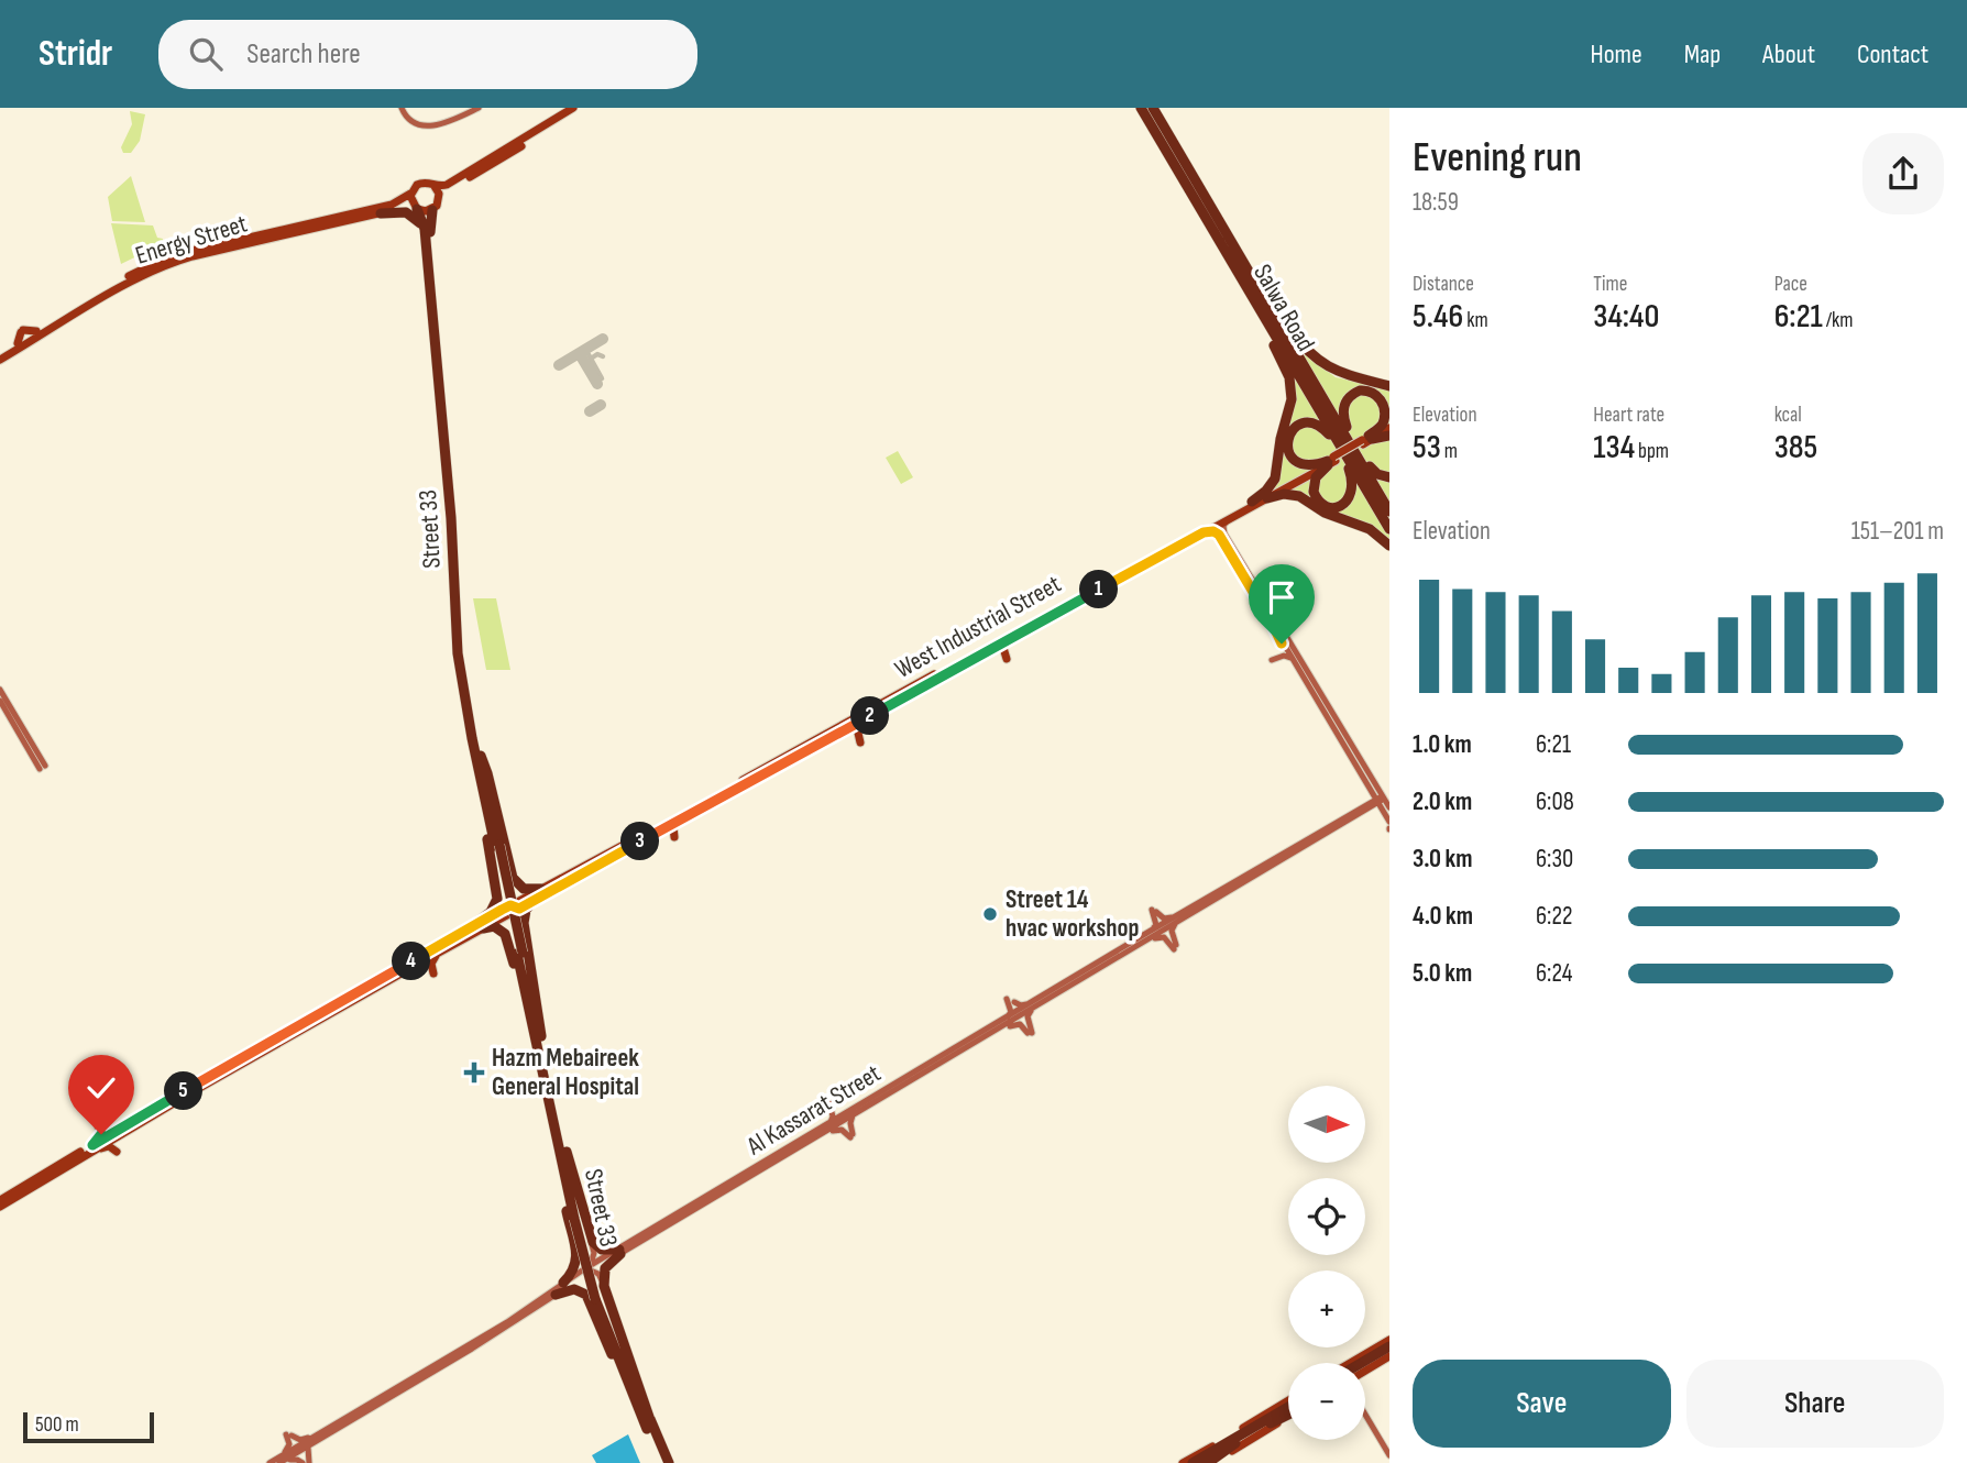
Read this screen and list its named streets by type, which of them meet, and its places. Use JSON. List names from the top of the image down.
{
  "streets": {
    "highway": ["Salwa Road", "Street 33"],
    "main road": ["Energy Street", "West Industrial Street"],
    "street": ["Al Kassarat Street"]
  },
  "crossings": [
    ["Energy Street", "Street 33"]
  ],
  "places": {
    "other": ["Street 14 hvac workshop"],
    "health": ["Hazm Mebaireek General Hospital"]
  },
  "scale_bar": "500 m",
  "north": "right",
  "page": {
    "header": "Stridr",
    "search": "Search here",
    "nav": [
      "Home",
      "Map",
      "About",
      "Contact"
    ],
    "heading": ["Evening run", "18:59"],
    "stats": [
      ["Distance", "5.46 km"],
      ["Time", "34:40"],
      ["Pace", "6:21 /km"],
      ["Elevation", "53 m"],
      ["Heart rate", "134 bpm"],
      ["kcal", "385"]
    ],
    "chart": ["Elevation", "151–201 m"],
    "pins": [
      "1",
      "2",
      "3",
      "4",
      "5"
    ],
    "list": [
      {
        "name": "1.0 km",
        "note": "6:21"
      },
      {
        "name": "2.0 km",
        "note": "6:08"
      },
      {
        "name": "3.0 km",
        "note": "6:30"
      },
      {
        "name": "4.0 km",
        "note": "6:22"
      },
      {
        "name": "5.0 km",
        "note": "6:24"
      }
    ],
    "map_buttons": ["+", "−"],
    "buttons": ["Save", "Share"],
    "scale": "500 m"
  }
}
